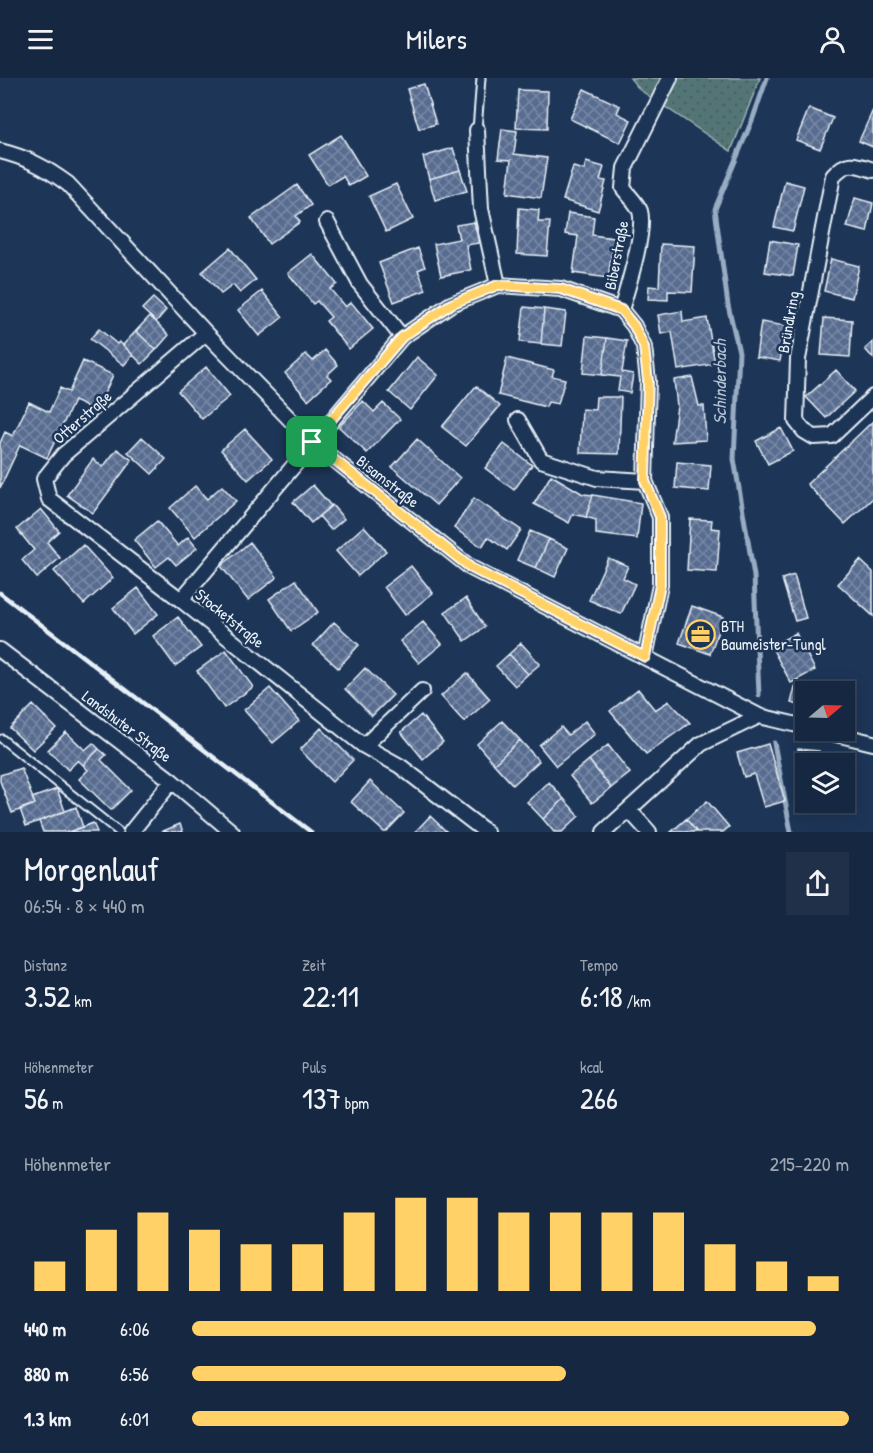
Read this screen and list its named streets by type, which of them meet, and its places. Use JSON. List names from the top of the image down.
{
  "streets": {
    "street": [
      "Biberstraße",
      "Bründlring",
      "Otterstraße",
      "Bisamstraße",
      "Stocketstraße",
      "Landshuter Straße"
    ]
  },
  "crossings": [
    ["Biberstraße", "Bisamstraße"],
    ["Biberstraße", "Stocketstraße"],
    ["Otterstraße", "Bisamstraße"],
    ["Otterstraße", "Stocketstraße"],
    ["Bisamstraße", "Stocketstraße"]
  ],
  "water": ["Schinderbach"],
  "places": {
    "office": ["BTH Baumeister-Tungl"]
  },
  "north": "right",
  "page": {
    "header": "Milers",
    "heading": ["Morgenlauf", "06:54 · 8 × 440 m"],
    "stats": [
      ["Distanz", "3.52 km"],
      ["Zeit", "22:11"],
      ["Tempo", "6:18 /km"],
      ["Höhenmeter", "56 m"],
      ["Puls", "137 bpm"],
      ["kcal", "266"]
    ],
    "chart": ["Höhenmeter", "215–220 m"],
    "list": [
      {
        "name": "440 m",
        "note": "6:06"
      },
      {
        "name": "880 m",
        "note": "6:56"
      },
      {
        "name": "1.3 km",
        "note": "6:01"
      }
    ]
  }
}
